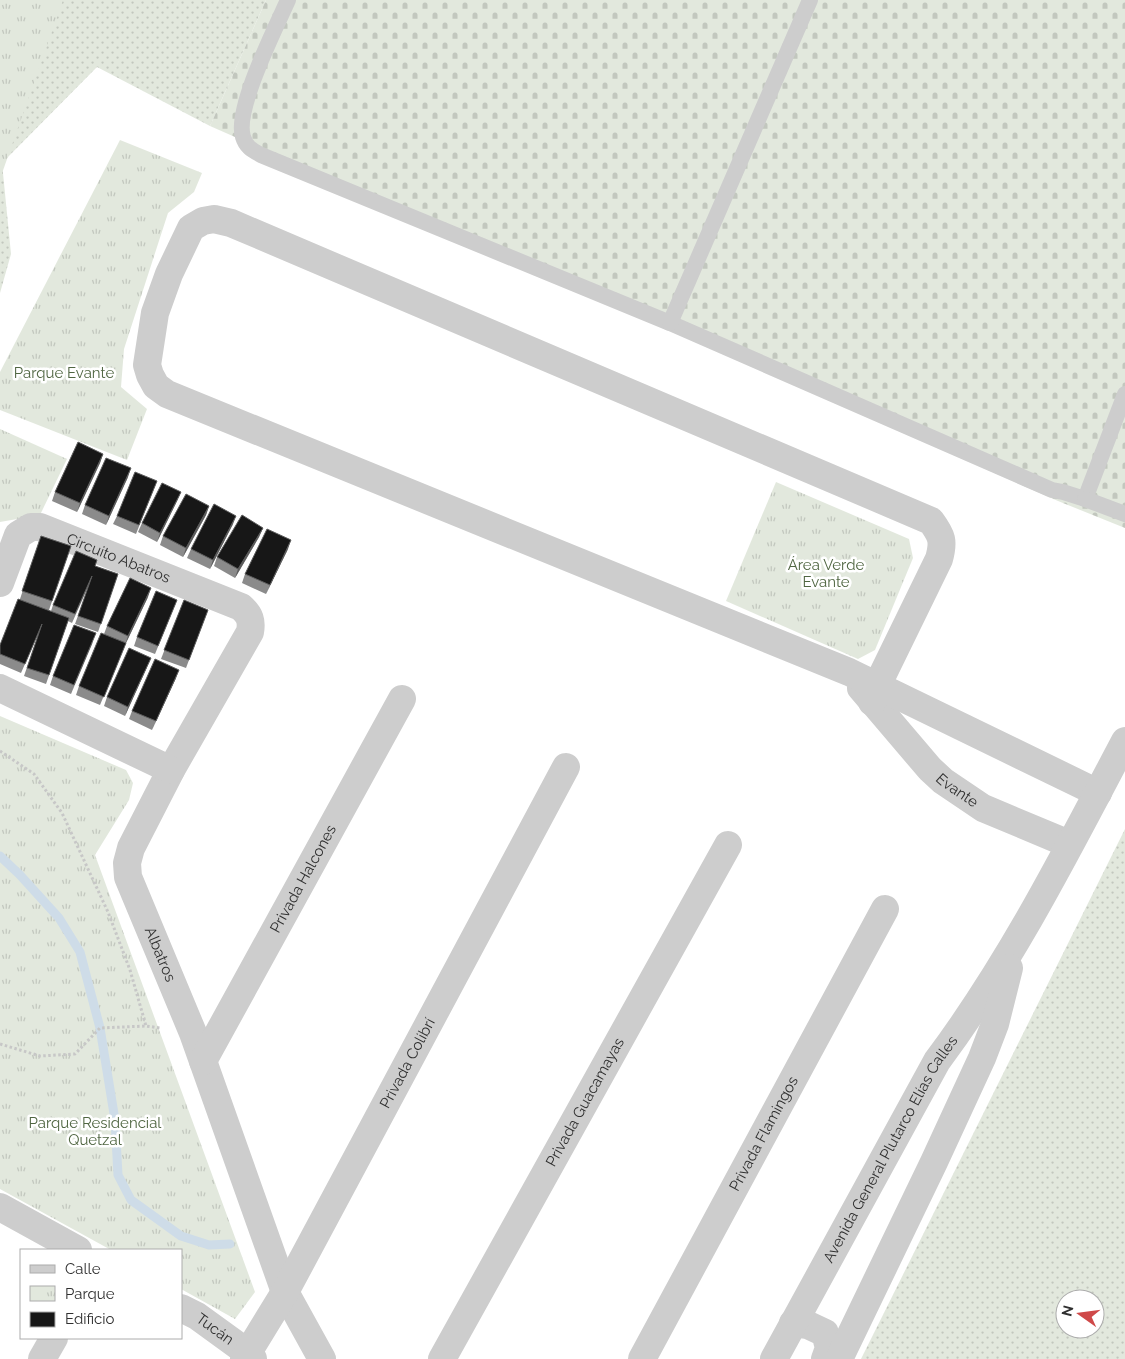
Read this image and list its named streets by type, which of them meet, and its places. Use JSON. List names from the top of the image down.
{
  "streets": {
    "street": [
      "Circuito Abatros",
      "Evante",
      "Privada Halcones",
      "Albatros",
      "Privada Colibrí",
      "Privada Guacamayas",
      "Privada Flamingos",
      "Avenida General Plutarco Elías Calles",
      "Tucán"
    ]
  },
  "crossings": [
    ["Circuito Abatros", "Albatros"],
    ["Evante", "Avenida General Plutarco Elías Calles"],
    ["Privada Halcones", "Albatros"],
    ["Albatros", "Privada Colibrí"],
    ["Privada Colibrí", "Tucán"]
  ],
  "parks": ["Parque Evante", "Área Verde Evante", "Parque Residencial Quetzal"],
  "legend": ["Calle", "Parque", "Edificio"],
  "north": "left"
}
